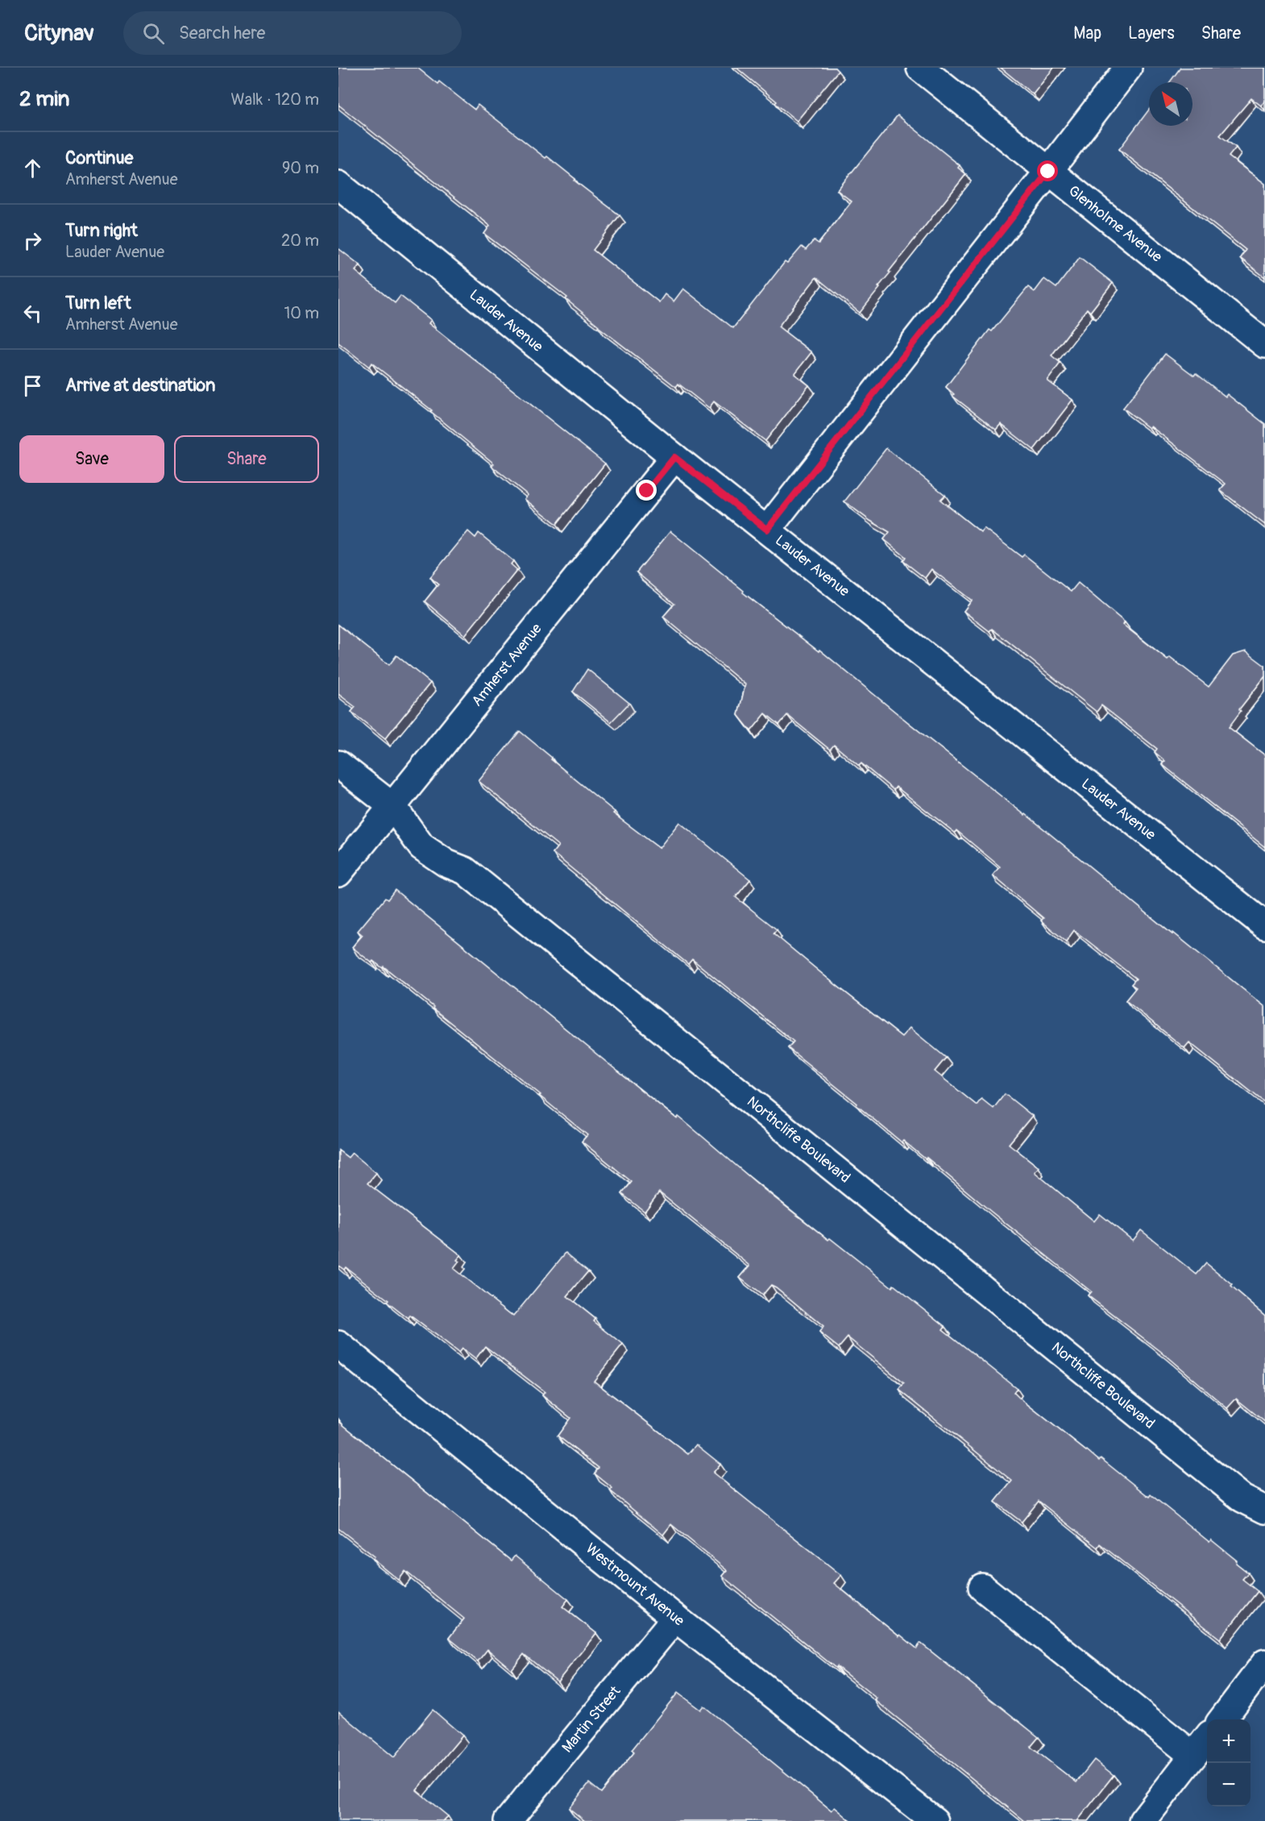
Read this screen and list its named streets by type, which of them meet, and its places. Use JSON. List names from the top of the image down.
{
  "streets": {
    "street": [
      "Glenholme Avenue",
      "Lauder Avenue",
      "Amherst Avenue",
      "Northcliffe Boulevard",
      "Westmount Avenue",
      "Martin Street"
    ]
  },
  "crossings": [
    ["Lauder Avenue", "Amherst Avenue"],
    ["Amherst Avenue", "Northcliffe Boulevard"],
    ["Westmount Avenue", "Martin Street"]
  ],
  "north": "top left",
  "page": {
    "header": "Citynav",
    "search": "Search here",
    "nav": ["Map", "Layers", "Share"],
    "heading": ["2 min", "Walk · 120 m"],
    "list": [
      ["Continue", "Amherst Avenue", "90 m"],
      ["Turn right", "Lauder Avenue", "20 m"],
      ["Turn left", "Amherst Avenue", "10 m"],
      "Arrive at destination"
    ],
    "buttons": ["Save", "Share"],
    "map_buttons": ["+", "−"]
  }
}
